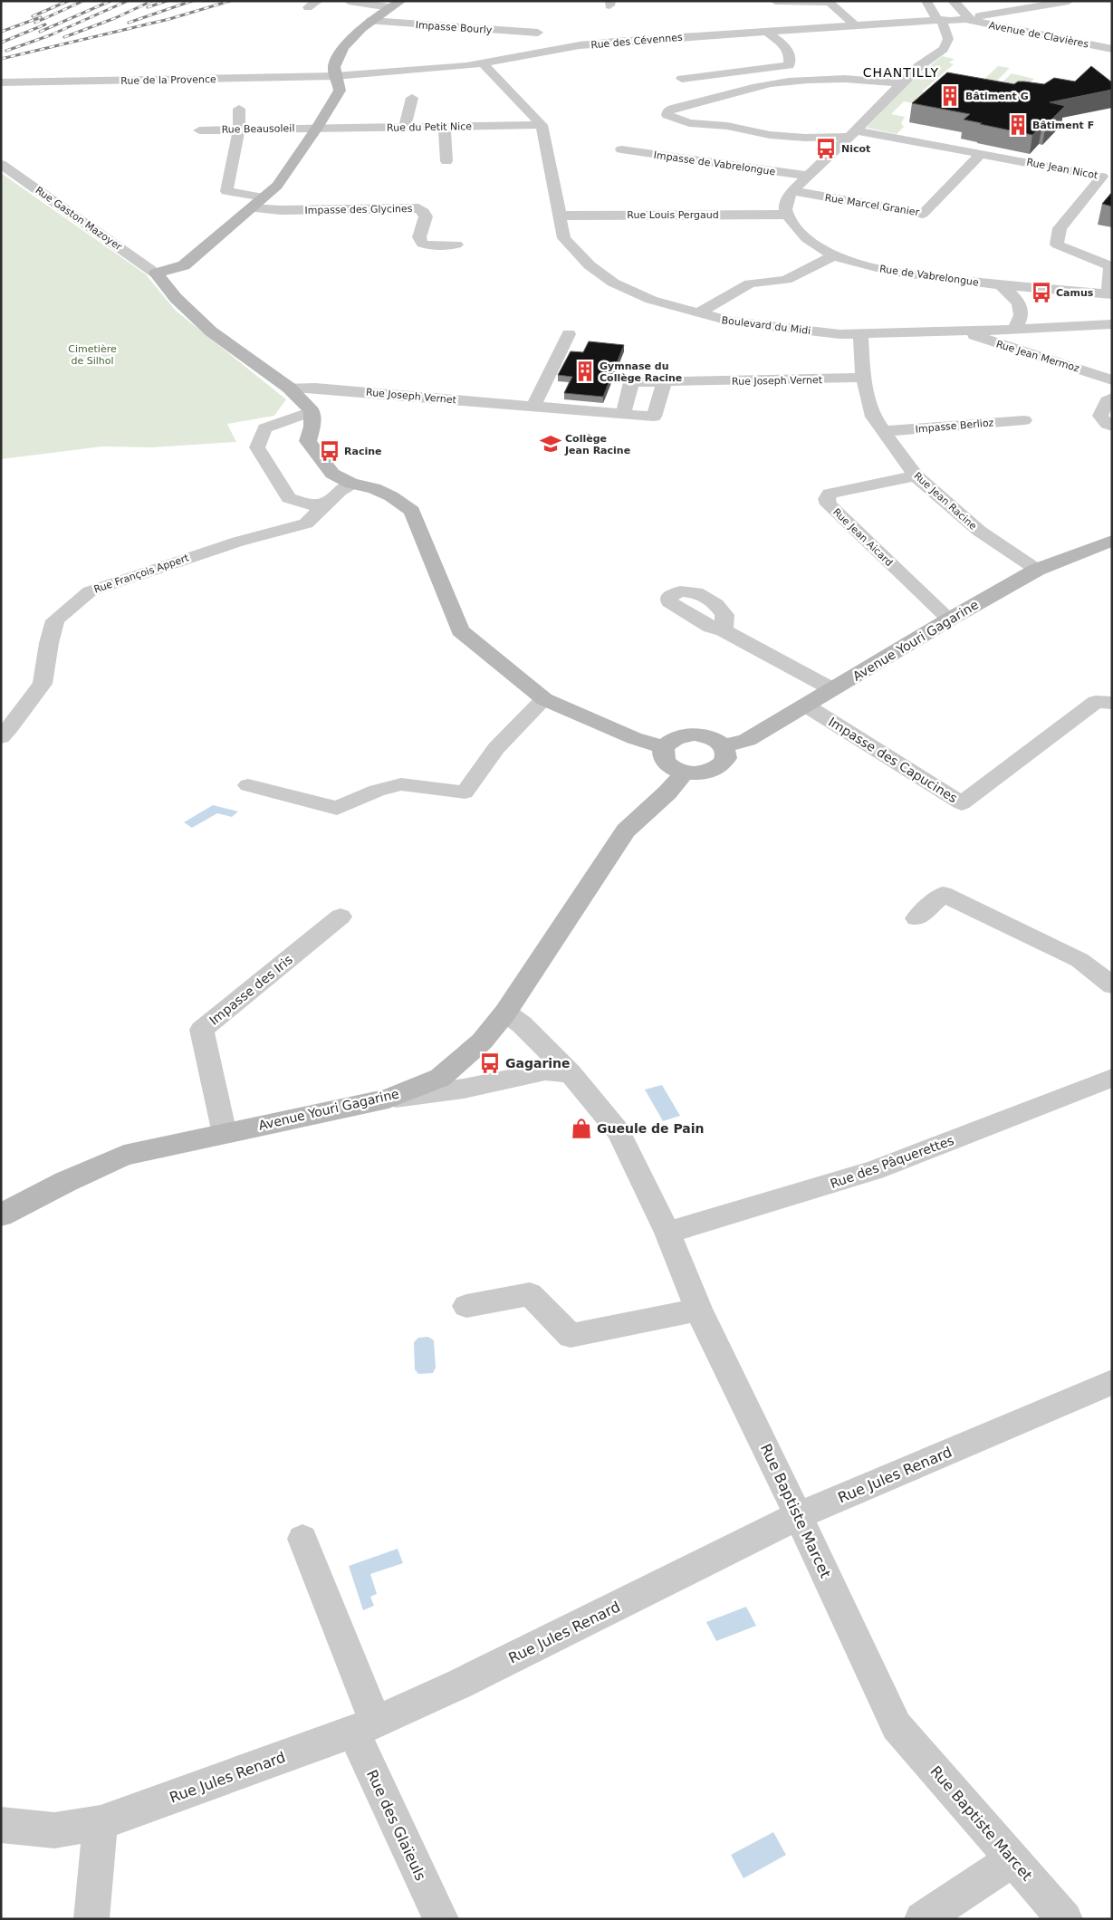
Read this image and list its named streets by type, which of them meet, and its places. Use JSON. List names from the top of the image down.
{
  "streets": {
    "street": [
      "Impasse Bourly",
      "Avenue de Clavières",
      "Rue des Cévennes",
      "Rue de la Provence",
      "Rue du Petit Nice",
      "Rue Beausoleil",
      "Impasse de Vabrelongue",
      "Rue Jean Nicot",
      "Rue Marcel Granier",
      "Impasse des Glycines",
      "Rue Louis Pergaud",
      "Rue Gaston Mazoyer",
      "Rue de Vabrelongue",
      "Boulevard du Midi",
      "Rue Jean Mermoz",
      "Rue Joseph Vernet",
      "Impasse Berlioz",
      "Rue Jean Racine",
      "Rue Jean Aicard",
      "Rue François Appert",
      "Avenue Youri Gagarine",
      "Impasse des Capucines",
      "Impasse des Iris",
      "Rue des Pâquerettes",
      "Rue Jules Renard",
      "Rue Baptiste Marcet",
      "Rue des Glaïeuls"
    ]
  },
  "crossings": [
    ["Avenue de Clavières", "Rue des Cévennes"],
    ["Rue des Cévennes", "Rue de la Provence"],
    ["Rue du Petit Nice", "Rue Beausoleil"],
    ["Rue du Petit Nice", "Boulevard du Midi"],
    ["Rue Jean Nicot", "Rue Marcel Granier"],
    ["Rue Jean Nicot", "Rue de Vabrelongue"],
    ["Rue Louis Pergaud", "Rue de Vabrelongue"],
    ["Rue Louis Pergaud", "Boulevard du Midi"],
    ["Boulevard du Midi", "Rue Jean Mermoz"],
    ["Boulevard du Midi", "Rue Jean Racine"],
    ["Rue Joseph Vernet", "Rue Jean Racine"],
    ["Impasse Berlioz", "Rue Jean Racine"],
    ["Rue Jean Racine", "Rue Jean Aicard"],
    ["Rue Jean Racine", "Avenue Youri Gagarine"],
    ["Rue Jean Aicard", "Avenue Youri Gagarine"],
    ["Avenue Youri Gagarine", "Impasse des Capucines"],
    ["Avenue Youri Gagarine", "Impasse des Iris"],
    ["Avenue Youri Gagarine", "Rue Baptiste Marcet"],
    ["Rue des Pâquerettes", "Rue Baptiste Marcet"],
    ["Rue Jules Renard", "Rue Baptiste Marcet"],
    ["Rue Jules Renard", "Rue des Glaïeuls"]
  ],
  "districts": ["CHANTILLY"],
  "parks": ["Cimetière de Silhol"],
  "places": {
    "building": ["Bâtiment G", "Bâtiment F", "Gymnase du Collège Racine"],
    "bus stop": [
      "Nicot",
      "Camus",
      "Racine",
      "Gagarine"
    ],
    "school or university": ["Collège Jean Racine"],
    "shop": ["Gueule de Pain"]
  }
}
